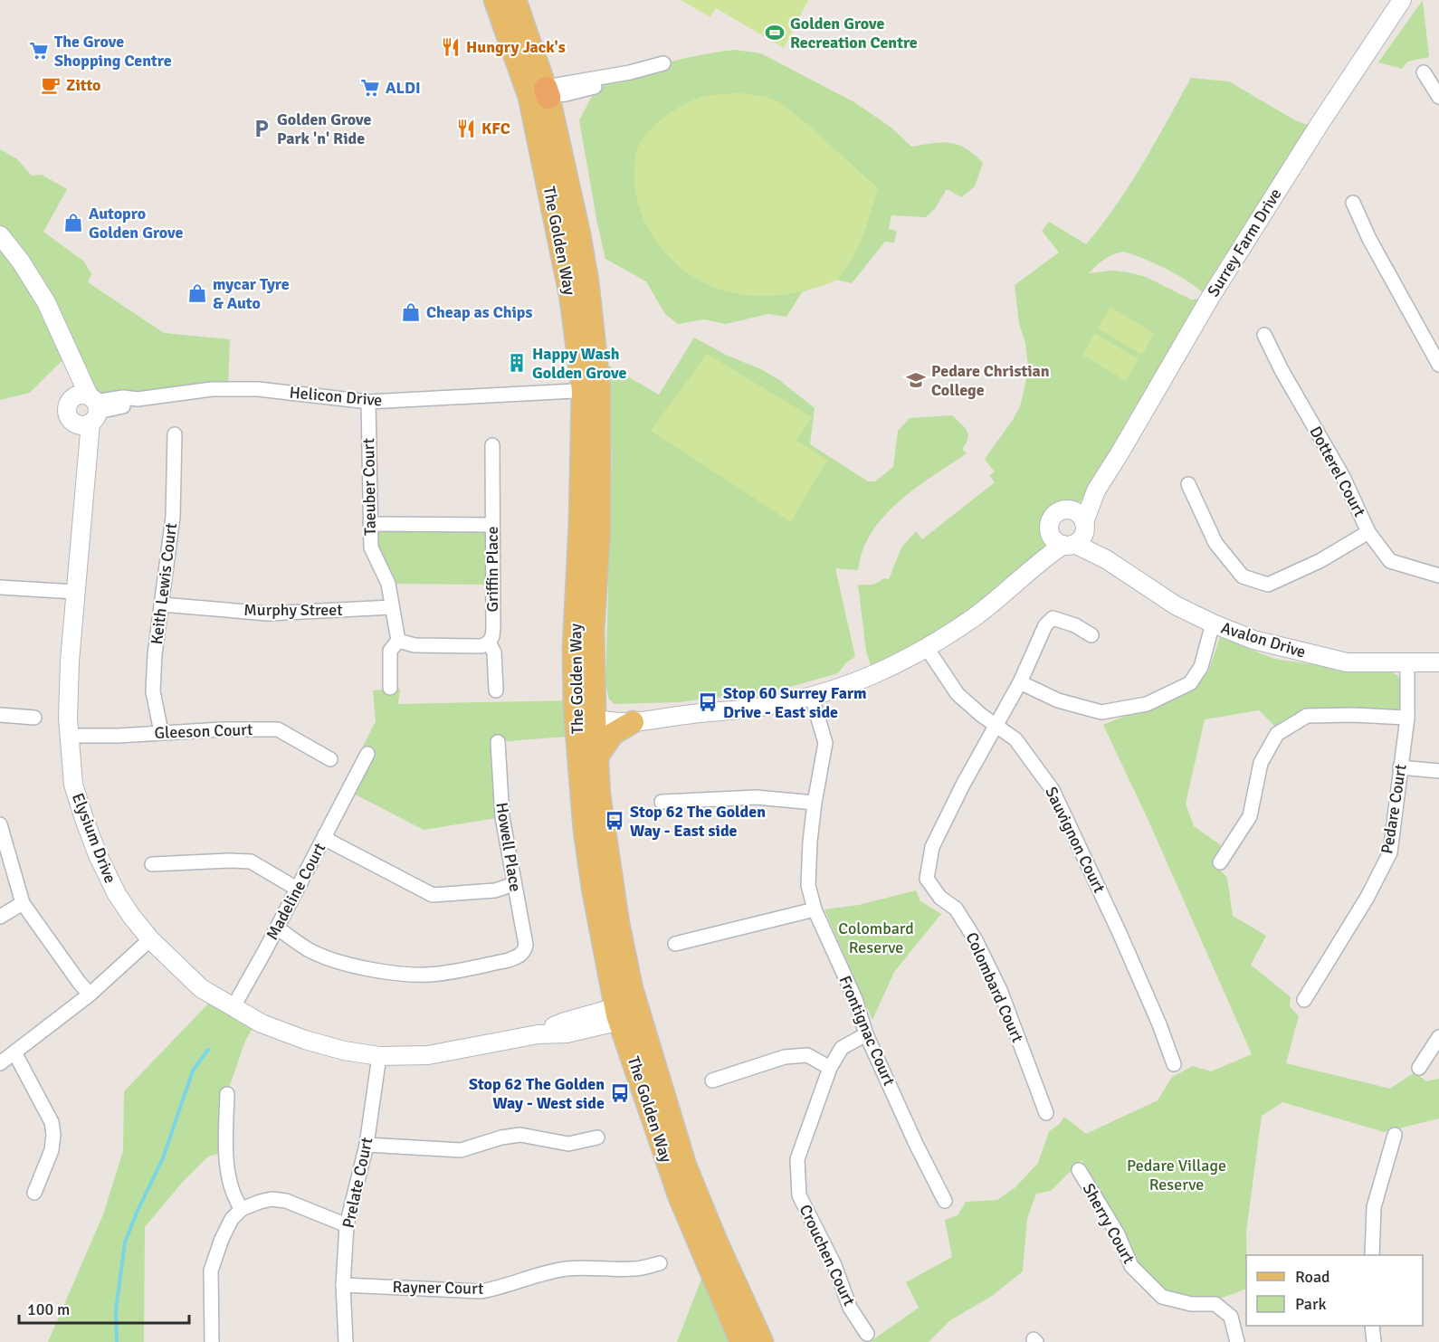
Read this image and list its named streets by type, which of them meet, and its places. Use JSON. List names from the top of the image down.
{
  "streets": {
    "main road": ["The Golden Way"],
    "street": [
      "Surrey Farm Drive",
      "Helicon Drive",
      "Dotterel Court",
      "Taeuber Court",
      "Griffin Place",
      "Keith Lewis Court",
      "Murphy Street",
      "Avalon Drive",
      "Gleeson Court",
      "Pedare Court",
      "Elysium Drive",
      "Sauvignon Court",
      "Howell Place",
      "Madeline Court",
      "Colombard Court",
      "Frontignac Court",
      "Prelate Court",
      "Sherry Court",
      "Crouchen Court",
      "Rayner Court"
    ]
  },
  "crossings": [
    ["The Golden Way", "Surrey Farm Drive"],
    ["The Golden Way", "Helicon Drive"],
    ["The Golden Way", "Elysium Drive"],
    ["Surrey Farm Drive", "Avalon Drive"],
    ["Surrey Farm Drive", "Sauvignon Court"],
    ["Surrey Farm Drive", "Frontignac Court"],
    ["Helicon Drive", "Taeuber Court"],
    ["Helicon Drive", "Elysium Drive"],
    ["Taeuber Court", "Murphy Street"],
    ["Keith Lewis Court", "Murphy Street"],
    ["Keith Lewis Court", "Gleeson Court"],
    ["Avalon Drive", "Pedare Court"],
    ["Gleeson Court", "Elysium Drive"],
    ["Elysium Drive", "Madeline Court"],
    ["Elysium Drive", "Prelate Court"],
    ["Sauvignon Court", "Colombard Court"],
    ["Howell Place", "Madeline Court"],
    ["Frontignac Court", "Crouchen Court"],
    ["Prelate Court", "Rayner Court"]
  ],
  "parks": ["Colombard Reserve", "Pedare Village Reserve"],
  "places": {
    "sports": ["Golden Grove Recreation Centre"],
    "restaurant": ["Hungry Jack's", "KFC"],
    "supermarket": ["The Grove Shopping Centre", "ALDI"],
    "cafe": ["Zitto"],
    "parking": ["Golden Grove Park 'n' Ride"],
    "shop": ["Autopro Golden Grove", "mycar Tyre & Auto", "Cheap as Chips"],
    "building": ["Happy Wash Golden Grove"],
    "school or university": ["Pedare Christian College"],
    "bus stop": ["Stop 60 Surrey Farm Drive - East side", "Stop 62 The Golden Way - East side", "Stop 62 The Golden Way - West side"]
  },
  "legend": ["Road", "Park"],
  "scale_bar": "100 m"
}
